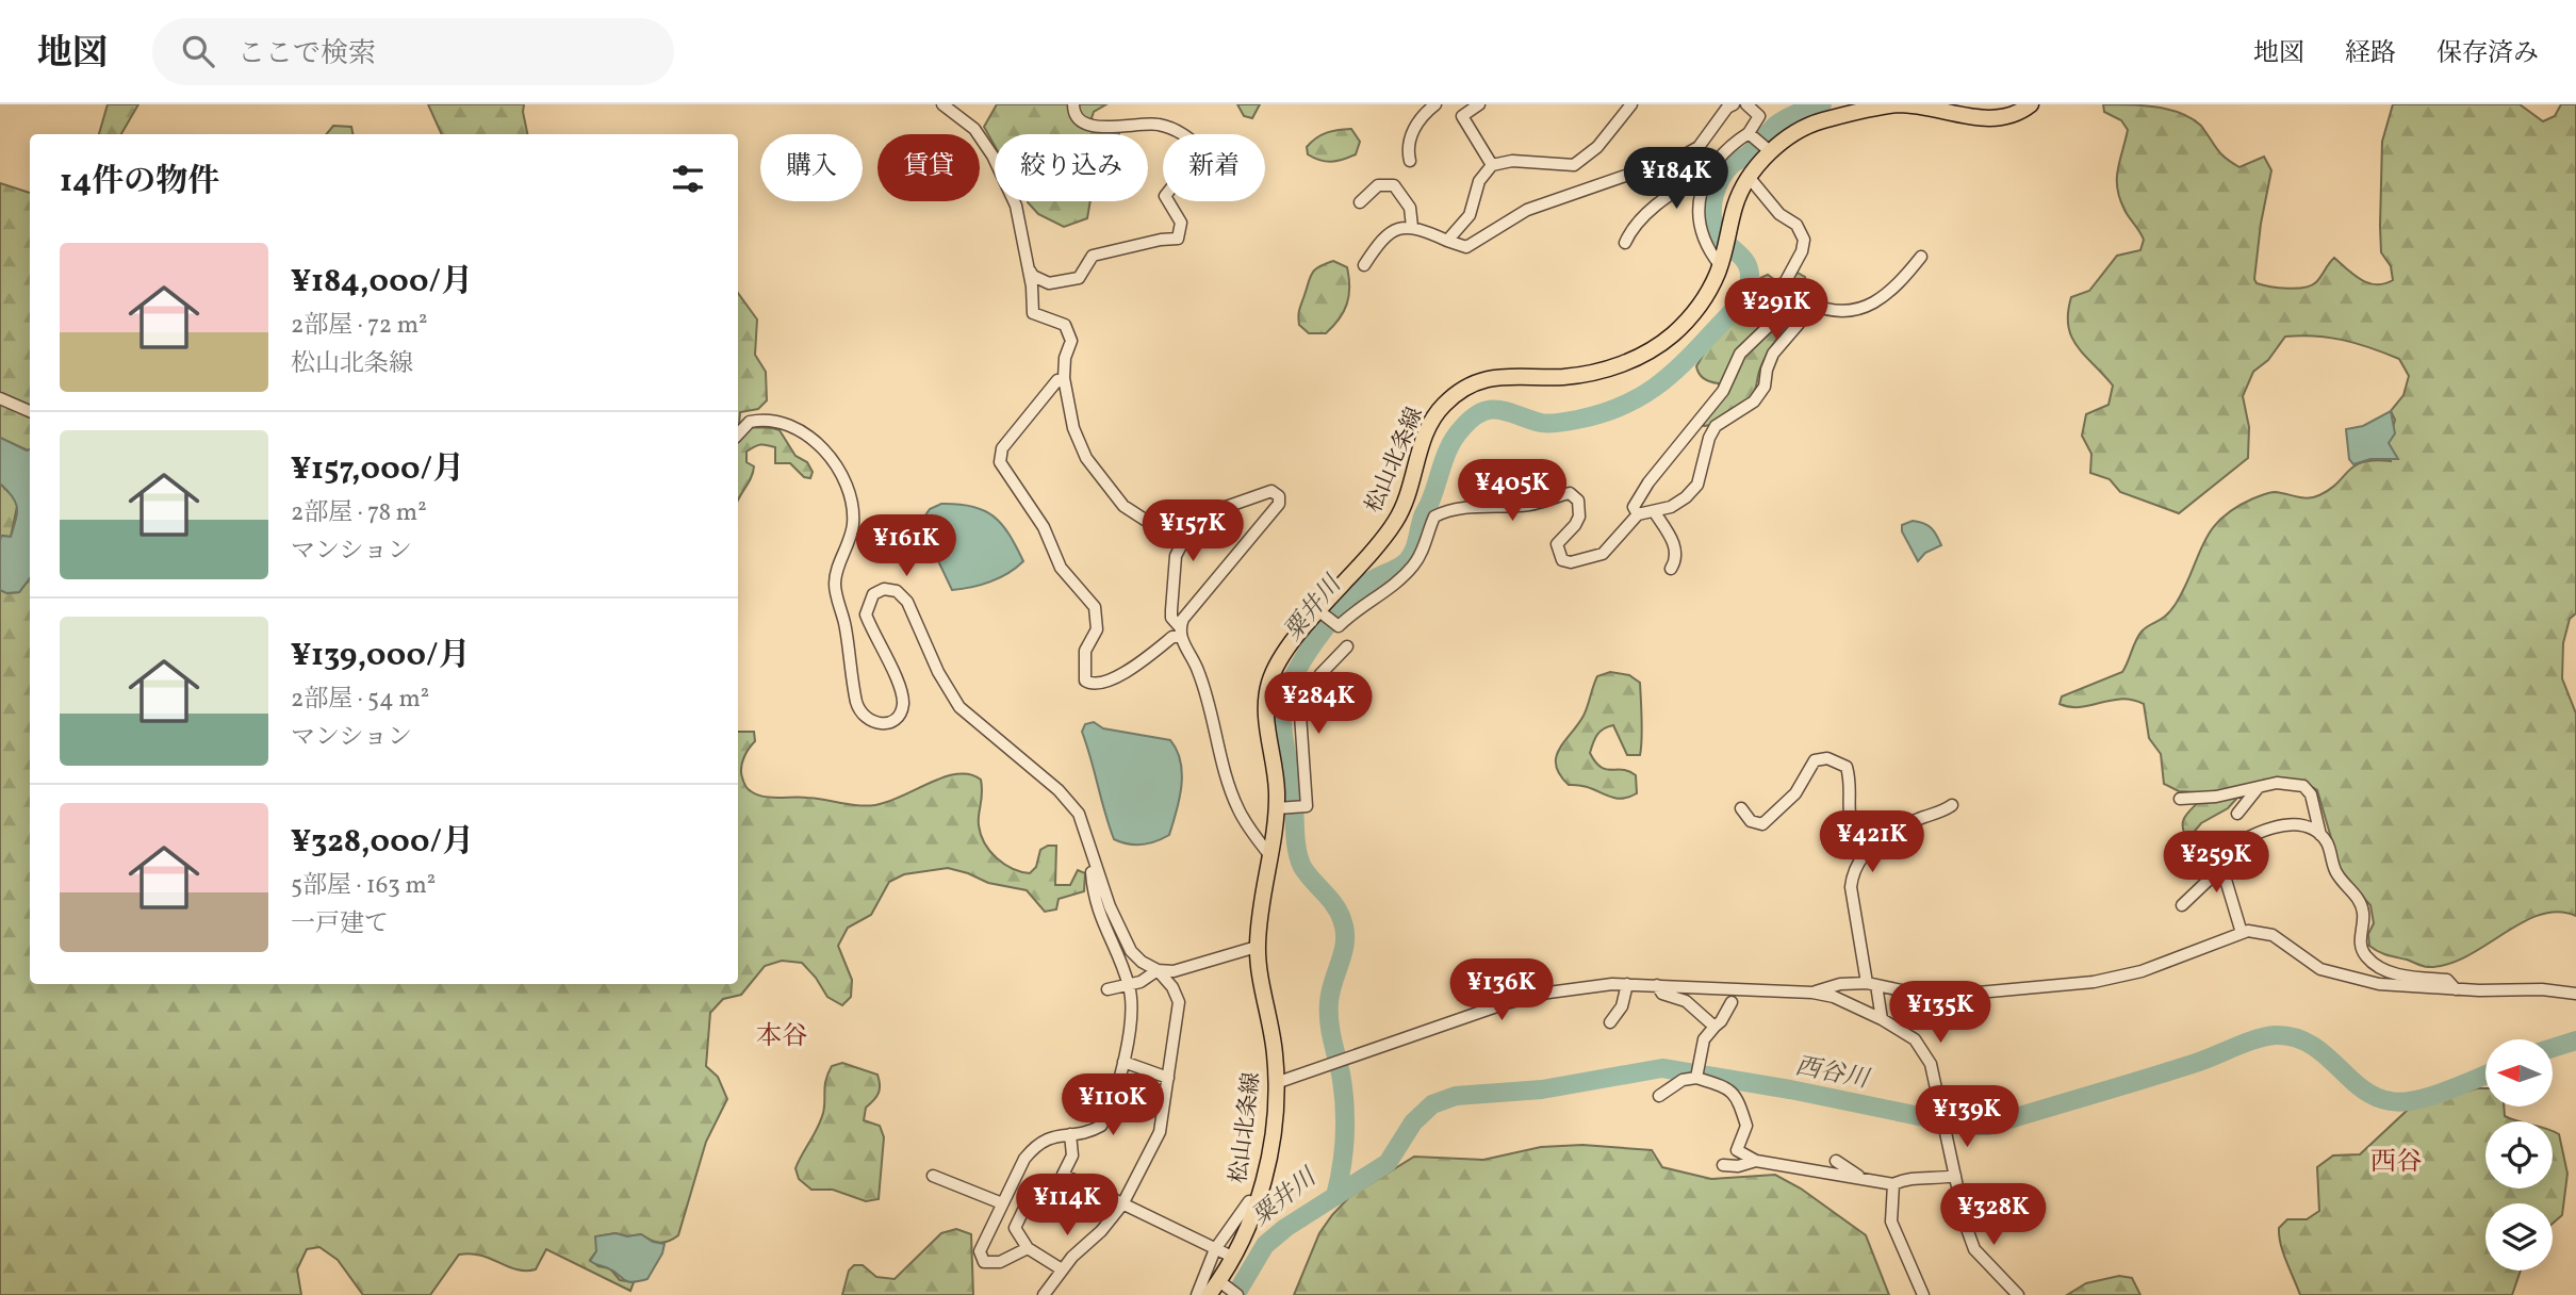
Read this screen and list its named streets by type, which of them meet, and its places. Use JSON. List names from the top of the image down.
{
  "streets": {
    "main road": ["松山北条線"]
  },
  "districts": ["本谷", "西谷"],
  "water": ["粟井川", "西谷川"],
  "north": "left",
  "page": {
    "header": "地図",
    "search": "ここで検索",
    "nav": ["地図", "経路", "保存済み"],
    "chip": [
      "購入",
      "賃貸",
      "絞り込み",
      "新着"
    ],
    "heading": "14件の物件",
    "price": [
      "¥184K",
      "¥291K",
      "¥405K",
      "¥157K",
      "¥161K",
      "¥284K",
      "¥421K",
      "¥259K",
      "¥136K",
      "¥135K",
      "¥110K",
      "¥139K",
      "¥114K",
      "¥328K"
    ],
    "list": [
      {
        "name": "¥184,000/月",
        "note": "2部屋 · 72 m² · 松山北条線"
      },
      {
        "name": "¥157,000/月",
        "note": "2部屋 · 78 m² · マンション"
      },
      {
        "name": "¥139,000/月",
        "note": "2部屋 · 54 m² · マンション"
      },
      {
        "name": "¥328,000/月",
        "note": "5部屋 · 163 m² · 一戸建て"
      }
    ]
  }
}
